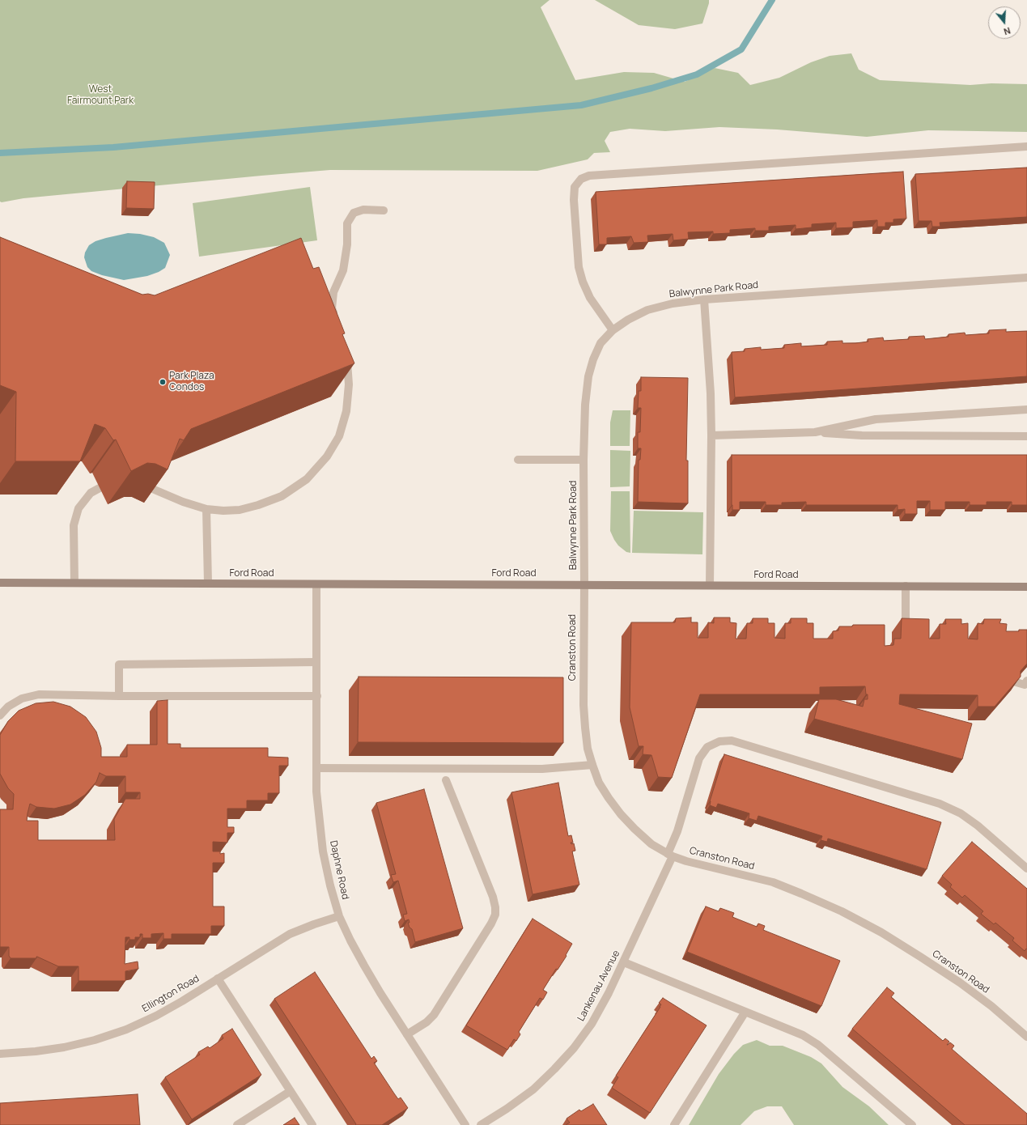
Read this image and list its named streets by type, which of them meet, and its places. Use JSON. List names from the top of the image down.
{
  "streets": {
    "main road": ["Ford Road"],
    "street": [
      "Balwynne Park Road",
      "Cranston Road",
      "Daphne Road",
      "Lankenau Avenue",
      "Ellington Road"
    ]
  },
  "crossings": [
    ["Balwynne Park Road", "Ford Road"],
    ["Balwynne Park Road", "Cranston Road"],
    ["Ford Road", "Cranston Road"],
    ["Ford Road", "Daphne Road"],
    ["Cranston Road", "Lankenau Avenue"],
    ["Daphne Road", "Ellington Road"]
  ],
  "parks": ["West Fairmount Park"],
  "places": ["Park Plaza Condos"],
  "north": "bottom"
}
